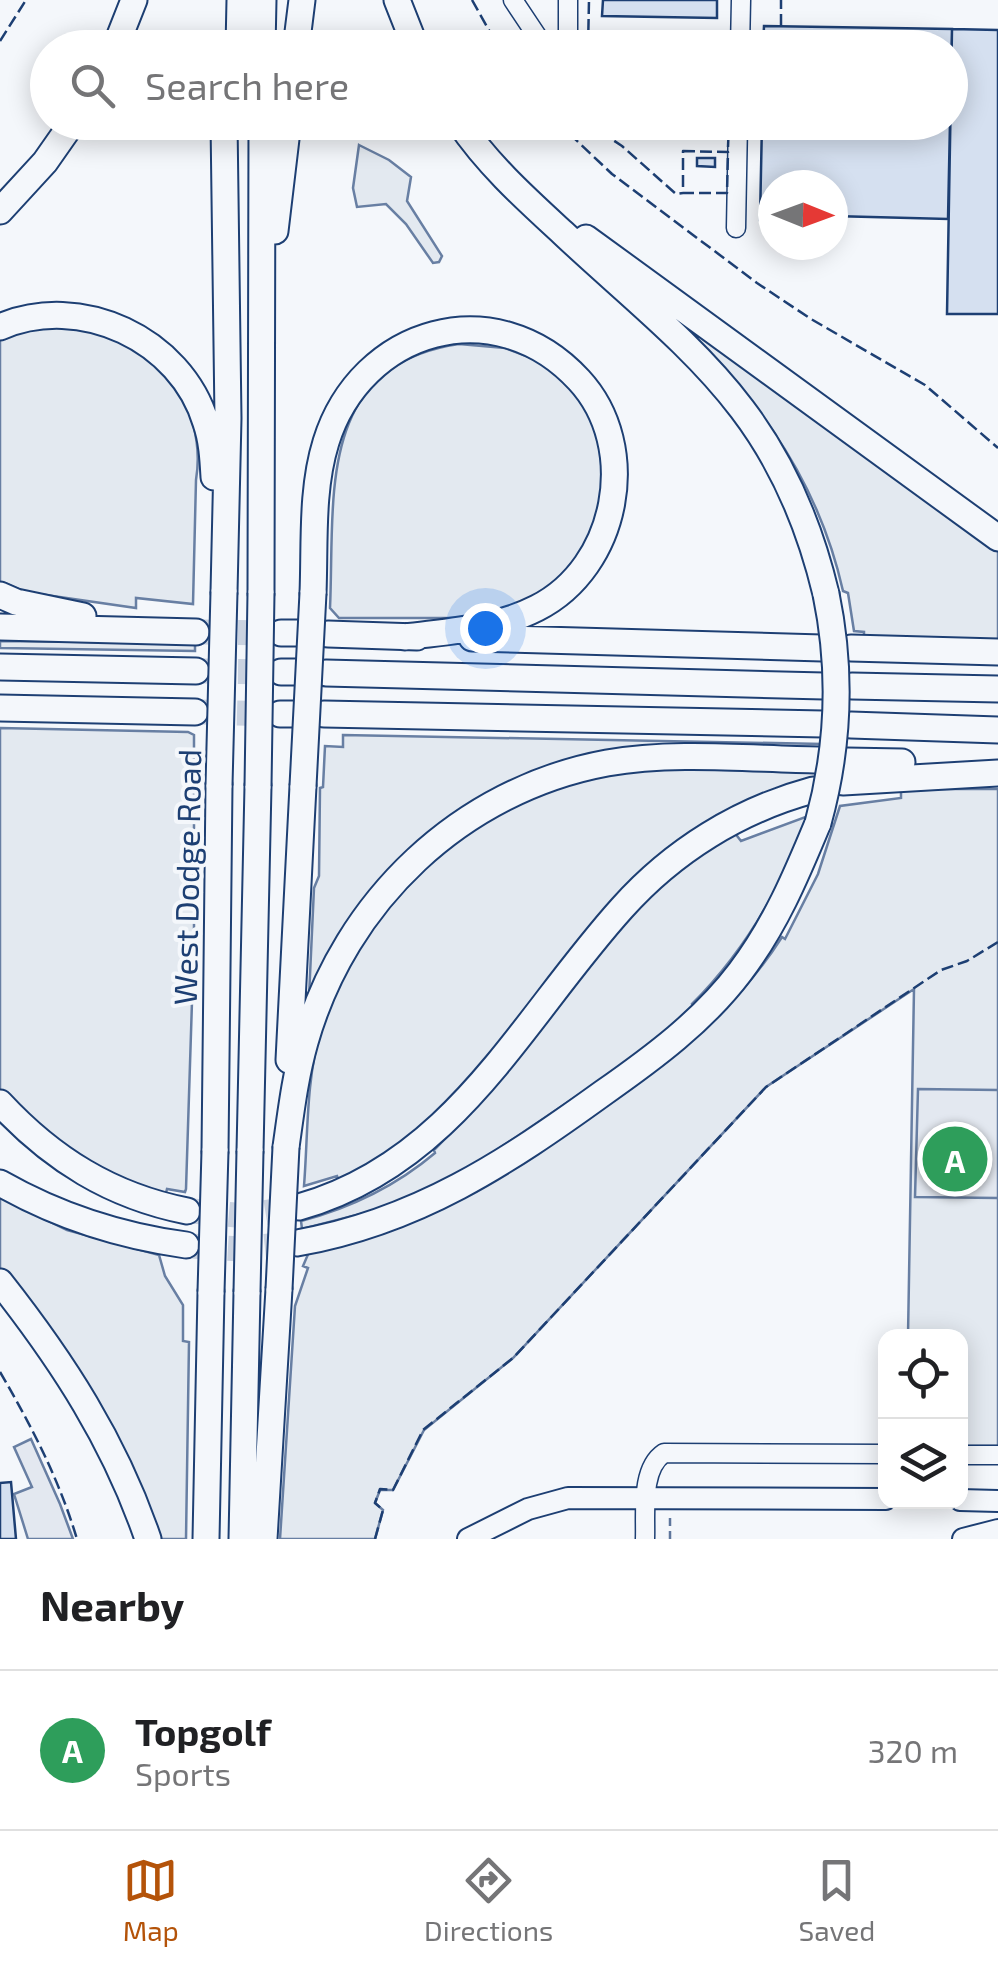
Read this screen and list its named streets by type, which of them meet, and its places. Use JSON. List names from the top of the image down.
{
  "streets": {
    "highway": ["West Dodge Road"]
  },
  "north": "right",
  "page": {
    "search": "Search here",
    "pins": "A",
    "heading": "Nearby",
    "list": [
      {
        "mark": "A",
        "name": "Topgolf",
        "note": "Sports",
        "value": "320 m"
      }
    ],
    "nav": ["Map", "Directions", "Saved"]
  }
}
